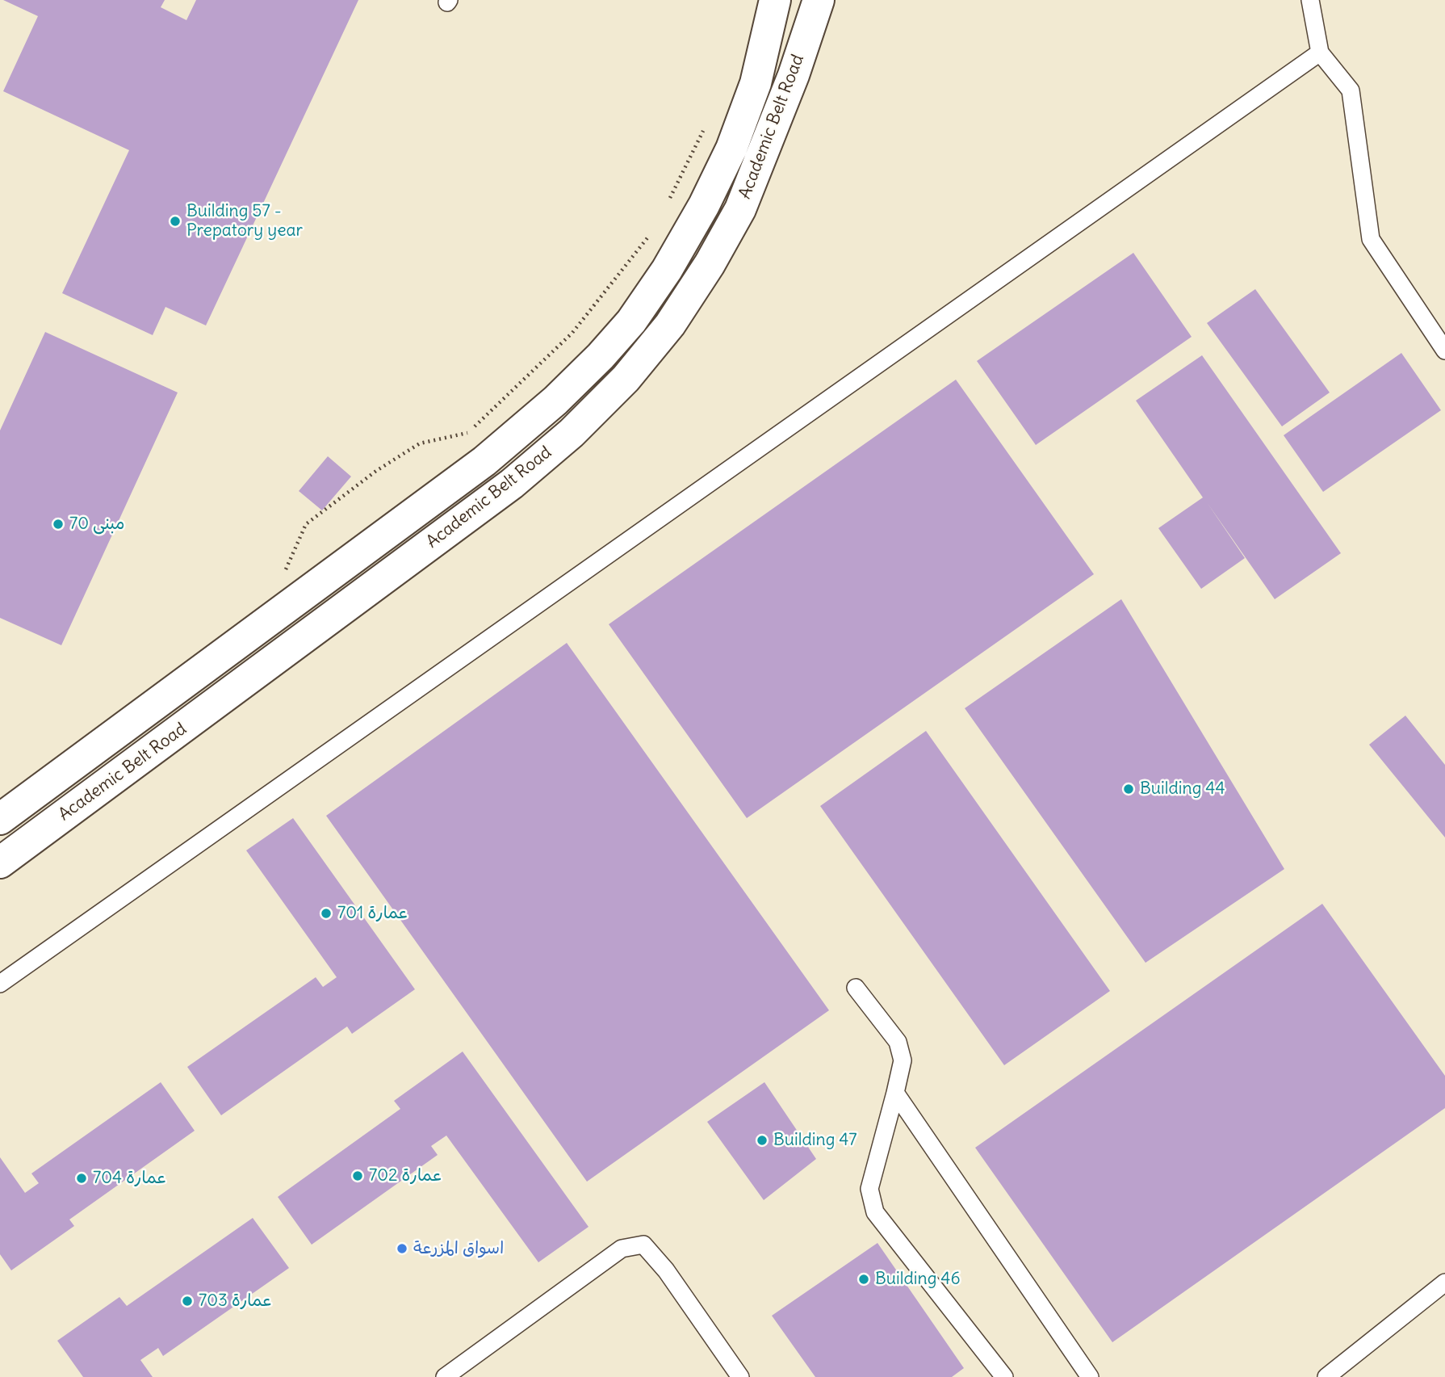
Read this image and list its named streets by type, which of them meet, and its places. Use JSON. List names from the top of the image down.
{
  "streets": {
    "street": ["Academic Belt Road"]
  },
  "places": [
    "Building 57 - Prepatory year",
    "مبنى 70",
    "Building 44",
    "عمارة 701",
    "Building 47",
    "عمارة 702",
    "عمارة 704",
    "اسواق المزرعة",
    "Building 46",
    "عمارة 703"
  ]
}
